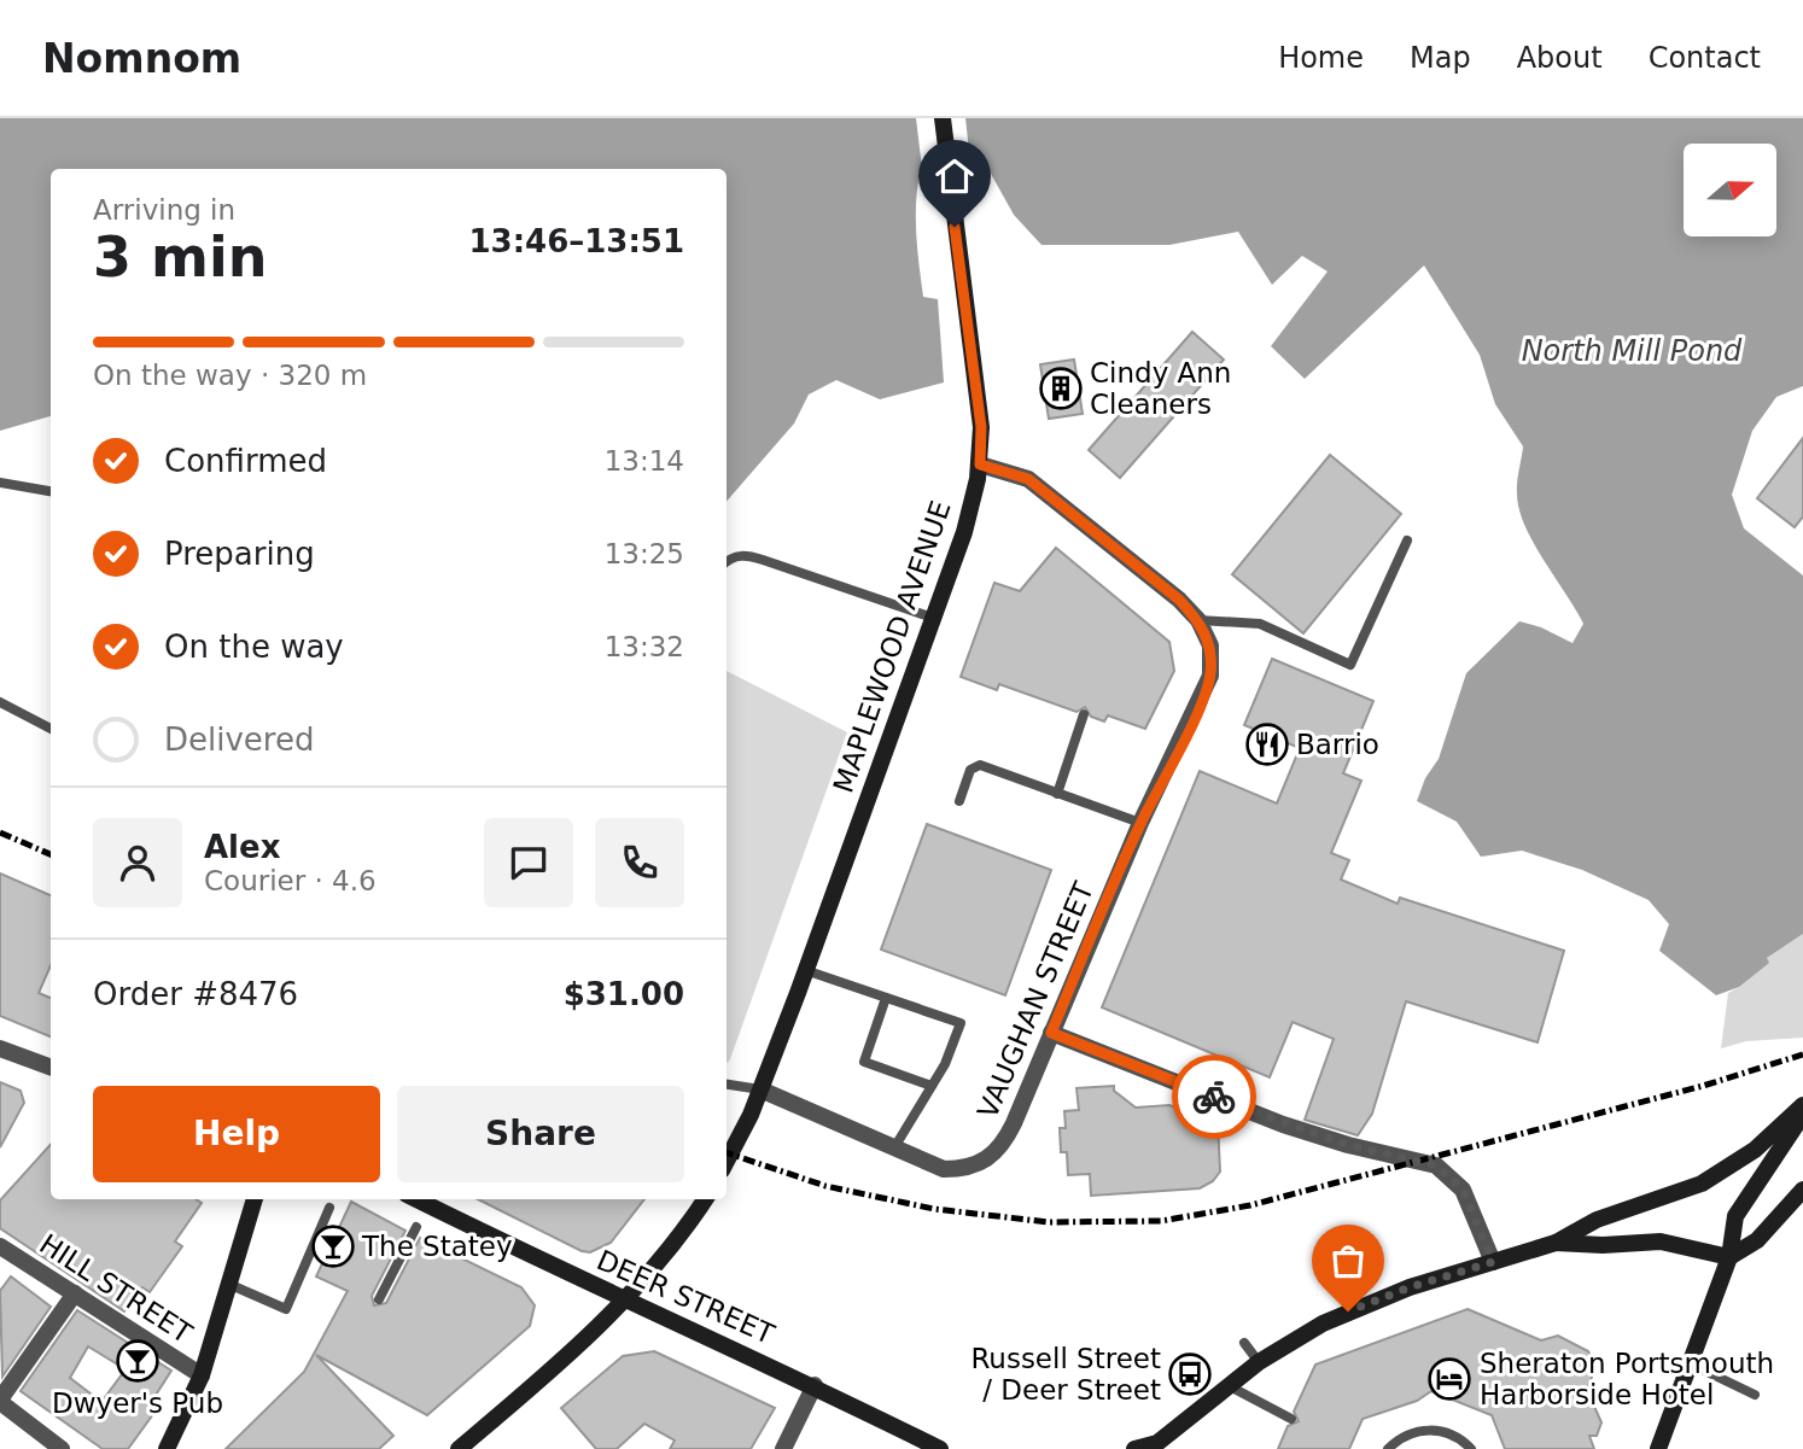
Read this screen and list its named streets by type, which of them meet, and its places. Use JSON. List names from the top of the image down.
{
  "streets": {
    "street": [
      "MAPLEWOOD AVENUE",
      "VAUGHAN STREET",
      "HILL STREET",
      "DEER STREET"
    ]
  },
  "crossings": [
    ["MAPLEWOOD AVENUE", "VAUGHAN STREET"]
  ],
  "water": ["North Mill Pond"],
  "places": {
    "building": ["Cindy Ann Cleaners"],
    "restaurant": ["Barrio"],
    "bar": ["The Statey", "Dwyer's Pub"],
    "bus stop": ["Russell Street / Deer Street"],
    "hotel": ["Sheraton Portsmouth Harborside Hotel"]
  },
  "north": "right",
  "page": {
    "header": "Nomnom",
    "nav": [
      "Home",
      "Map",
      "About",
      "Contact"
    ],
    "heading": ["3 min", "Arriving in", "13:46–13:51"],
    "panel": [
      "Alex",
      "Courier · 4.6",
      "Order #8476",
      "$31.00"
    ],
    "bar": "On the way · 320 m",
    "list": [
      ["Confirmed", "13:14"],
      ["Preparing", "13:25"],
      ["On the way", "13:32"],
      "Delivered"
    ],
    "buttons": ["Help", "Share"]
  }
}
